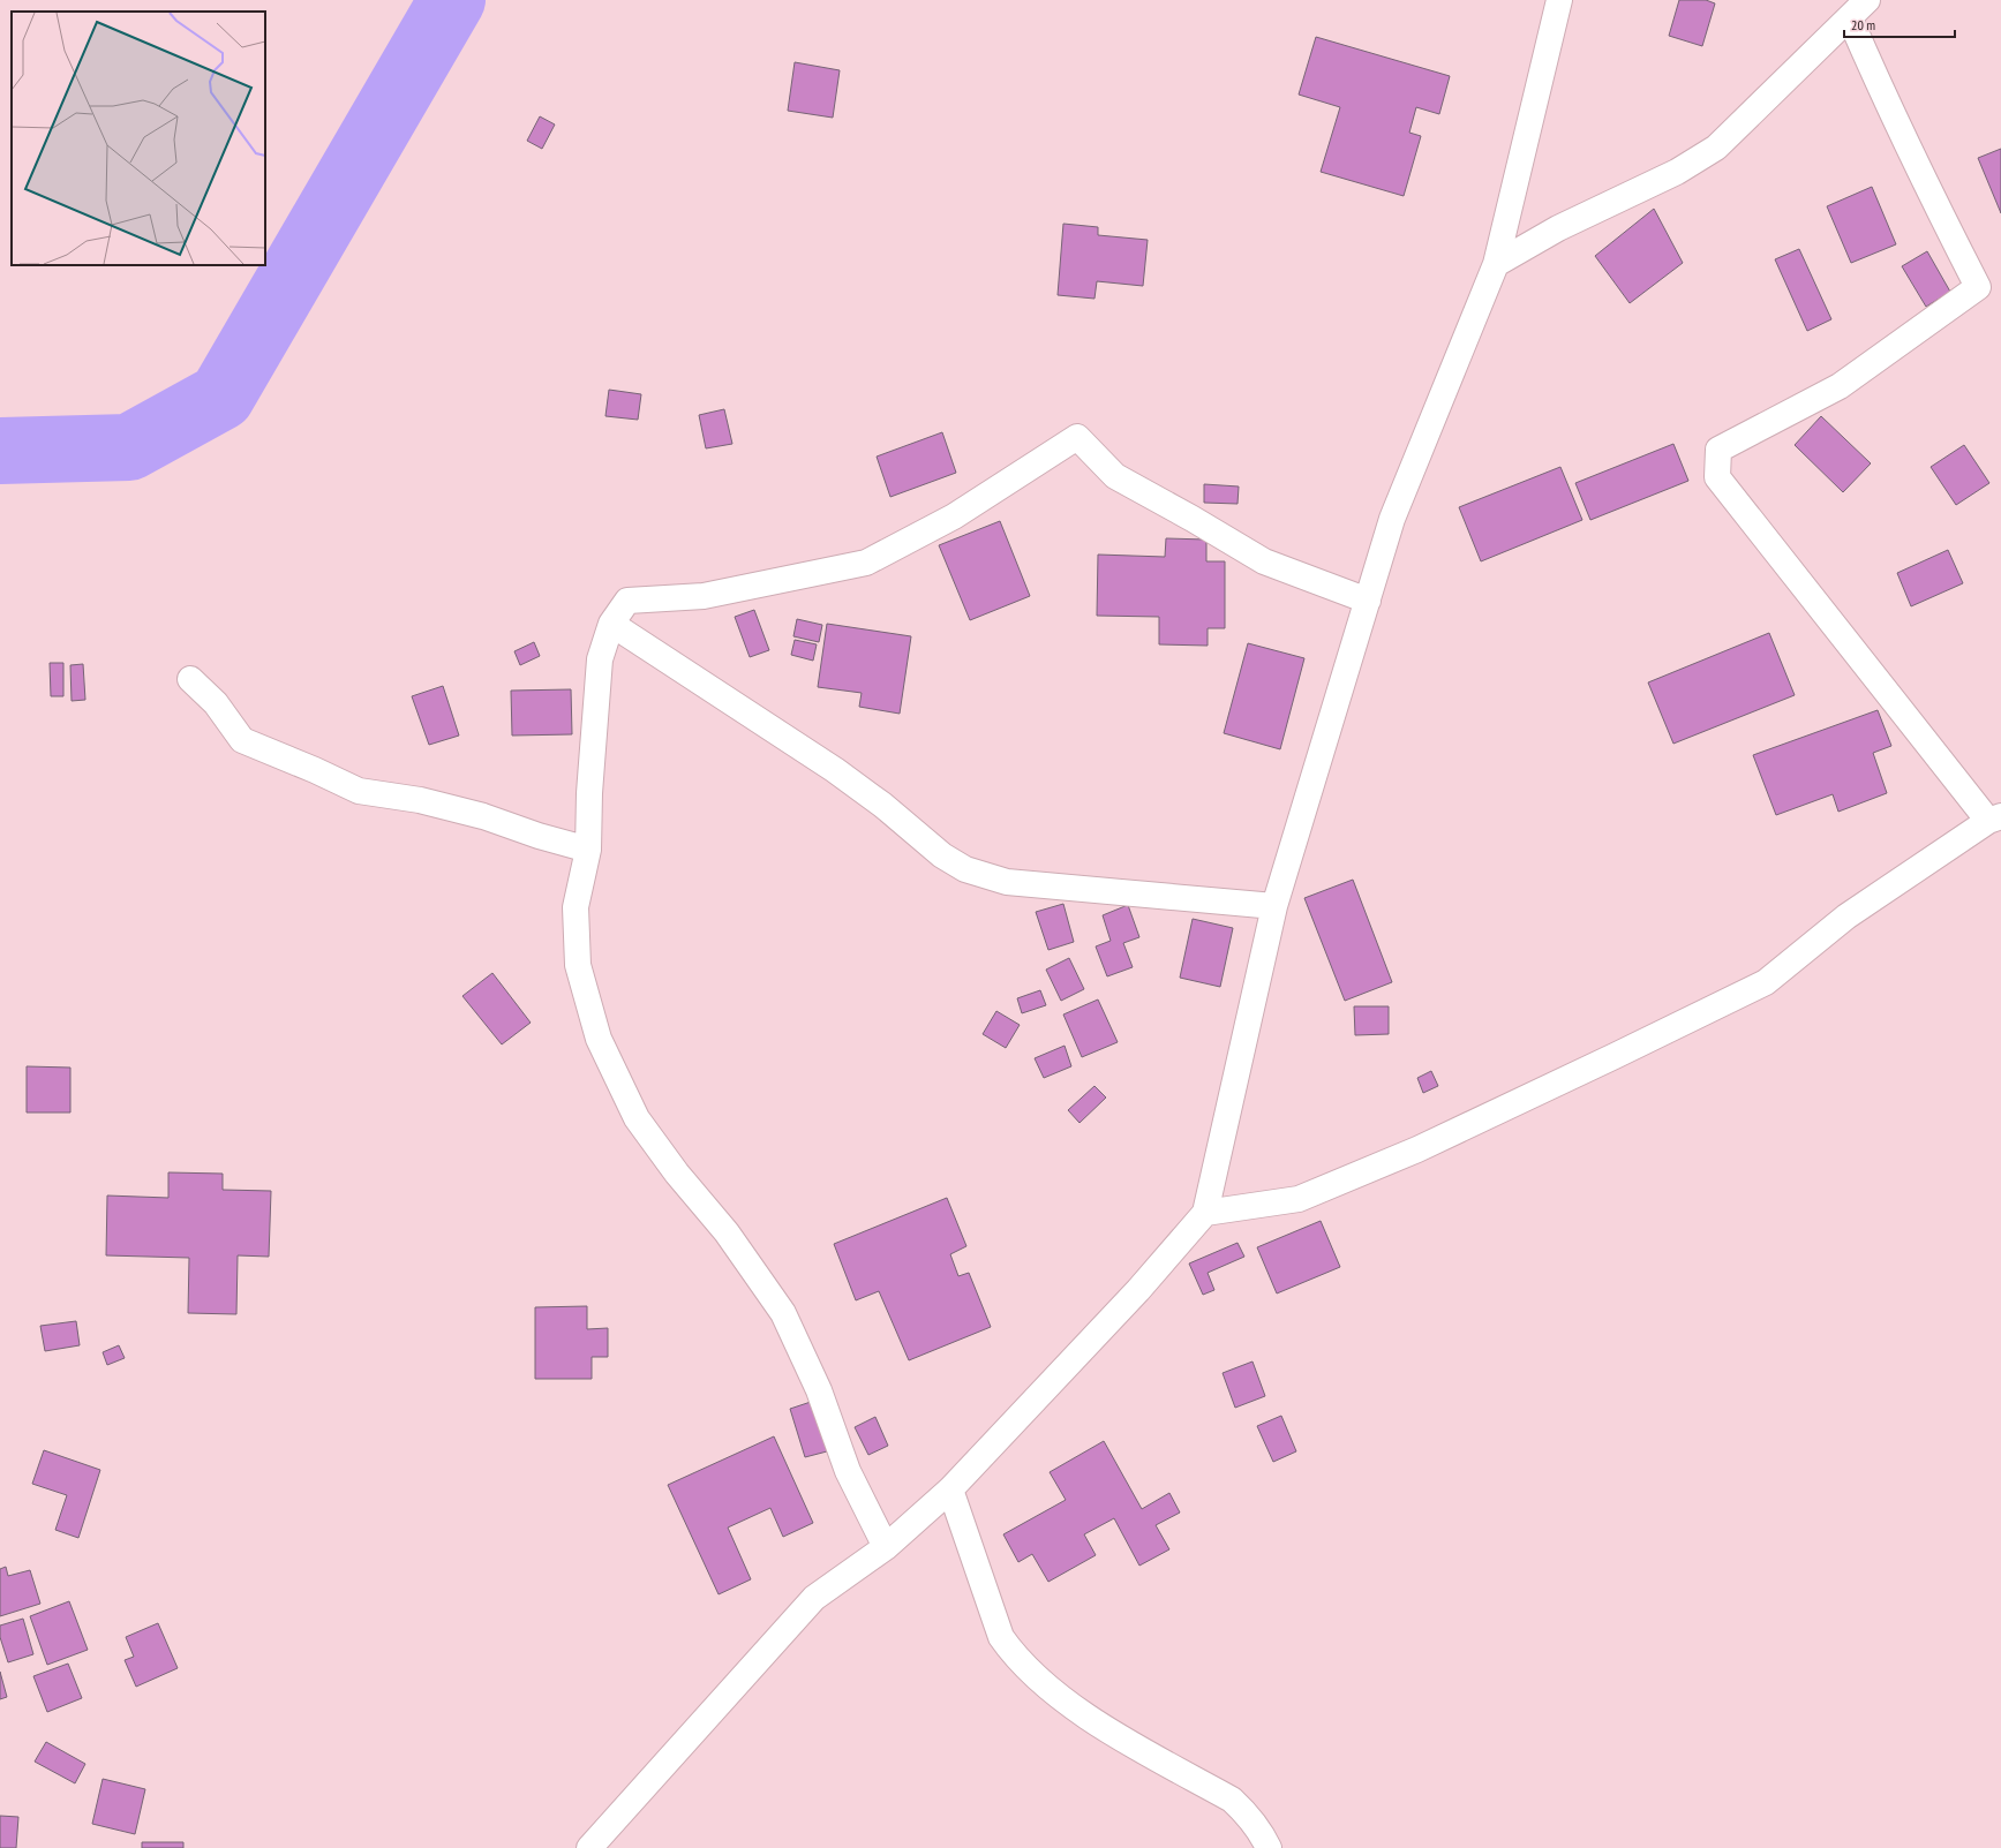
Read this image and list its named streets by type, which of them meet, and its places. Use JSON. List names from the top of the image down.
{
  "scale_bar": "20 m"
}
